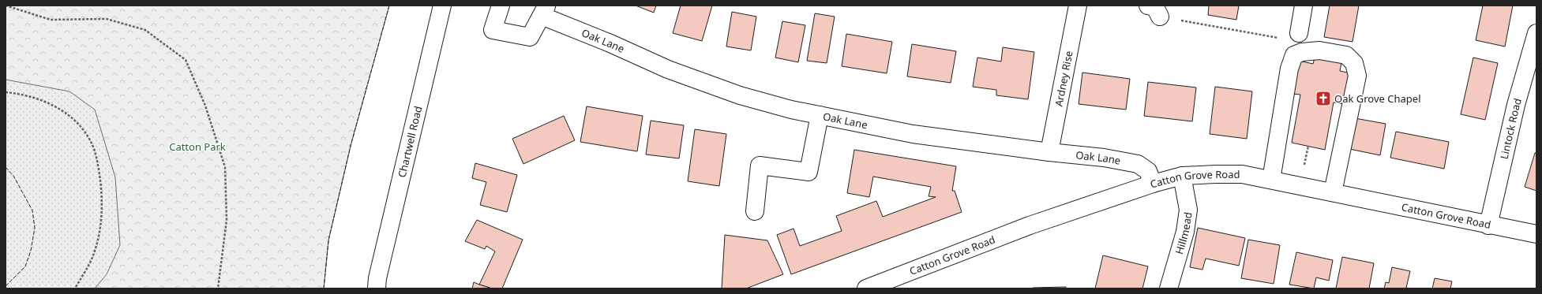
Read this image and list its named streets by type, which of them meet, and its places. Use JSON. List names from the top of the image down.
{
  "streets": {
    "main road": [
      "Oak Lane",
      "Ardney Rise",
      "Lintock Road",
      "Chartwell Road",
      "Catton Grove Road",
      "Hillmead"
    ]
  },
  "crossings": [
    ["Oak Lane", "Ardney Rise"],
    ["Oak Lane", "Catton Grove Road"],
    ["Lintock Road", "Catton Grove Road"],
    ["Catton Grove Road", "Hillmead"]
  ],
  "parks": ["Catton Park"],
  "places": {
    "church": ["Oak Grove Chapel"]
  }
}
